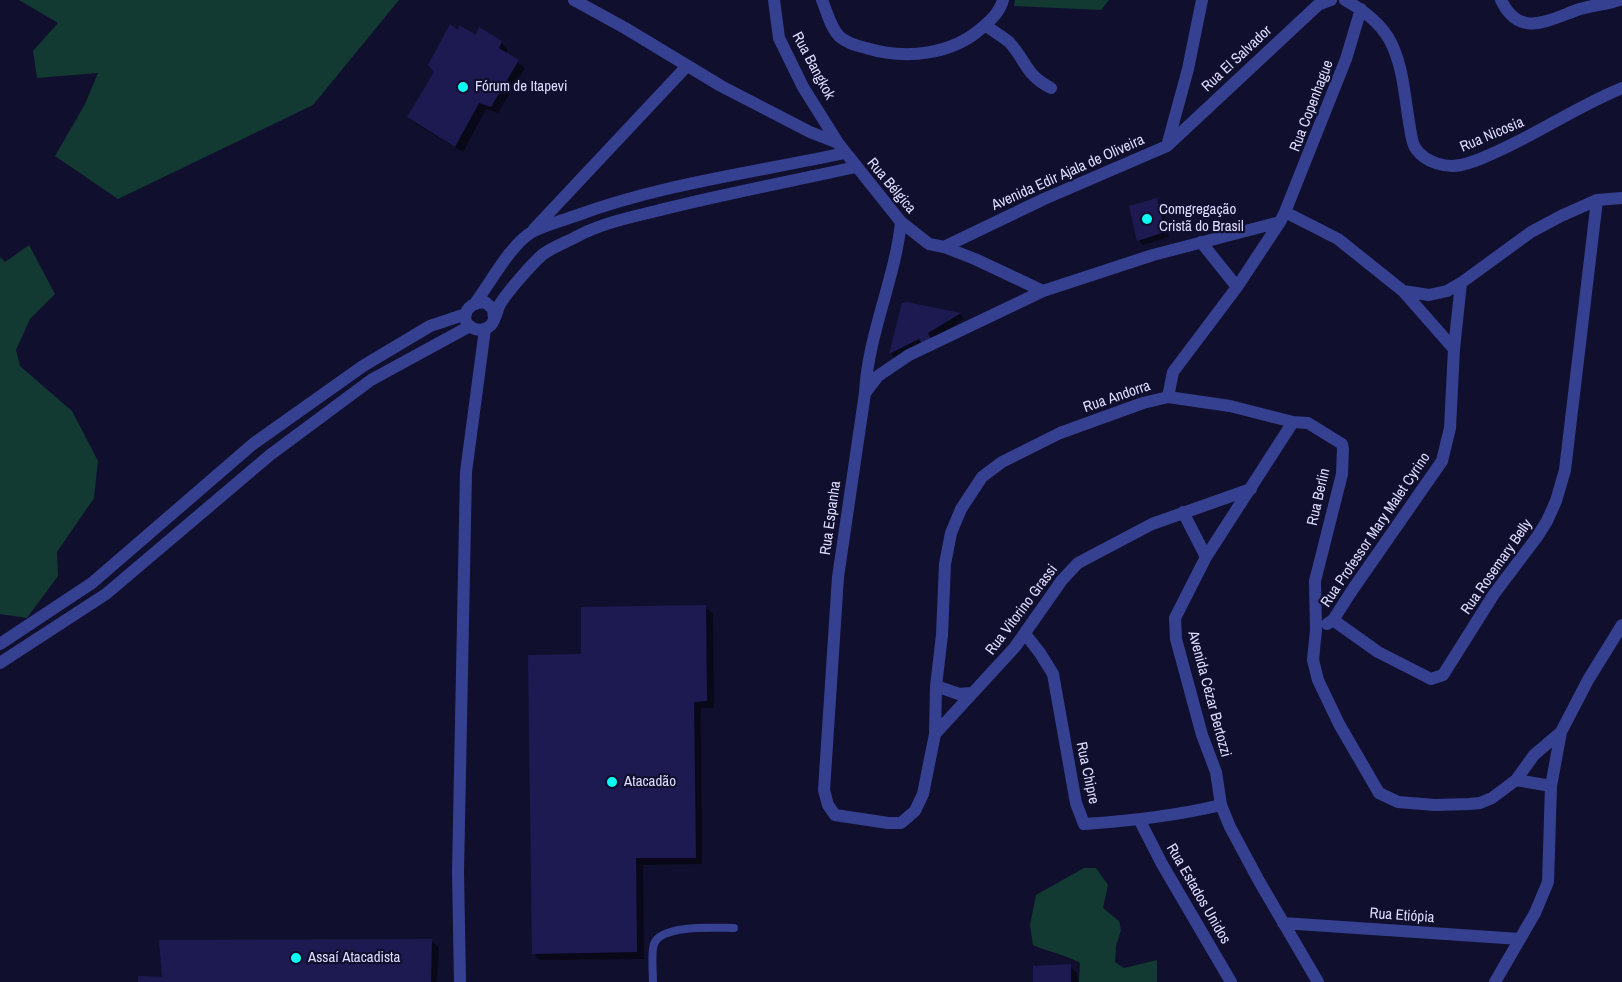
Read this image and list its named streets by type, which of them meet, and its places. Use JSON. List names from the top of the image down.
{
  "streets": {
    "street": [
      "Rua El Salvador",
      "Rua Bangkok",
      "Rua Copenhague",
      "Rua Nicosia",
      "Avenida Edir Ajala de Oliveira",
      "Rua Bélgica",
      "Rua Andorra",
      "Rua Berlin",
      "Rua Espanha",
      "Rua Professor Mary Malet Cyrino",
      "Rua Rosemary Belly",
      "Rua Vitorino Grassi",
      "Avenida Cézar Bertozzi",
      "Rua Chipre",
      "Rua Estados Unidos",
      "Rua Etiópia"
    ]
  },
  "crossings": [
    ["Rua El Salvador", "Avenida Edir Ajala de Oliveira"],
    ["Rua Bangkok", "Rua Bélgica"],
    ["Rua Copenhague", "Rua Nicosia"],
    ["Rua Copenhague", "Rua Andorra"],
    ["Avenida Edir Ajala de Oliveira", "Rua Bélgica"],
    ["Rua Andorra", "Rua Berlin"],
    ["Rua Andorra", "Rua Espanha"],
    ["Rua Andorra", "Rua Vitorino Grassi"],
    ["Rua Berlin", "Avenida Cézar Bertozzi"],
    ["Rua Professor Mary Malet Cyrino", "Rua Rosemary Belly"],
    ["Rua Vitorino Grassi", "Avenida Cézar Bertozzi"],
    ["Rua Vitorino Grassi", "Rua Chipre"],
    ["Avenida Cézar Bertozzi", "Rua Chipre"],
    ["Avenida Cézar Bertozzi", "Rua Etiópia"],
    ["Rua Chipre", "Rua Estados Unidos"]
  ],
  "places": [
    "Fórum de Itapevi",
    "Comgregação Cristã do Brasil",
    "Atacadão",
    "Assaí Atacadista"
  ]
}
